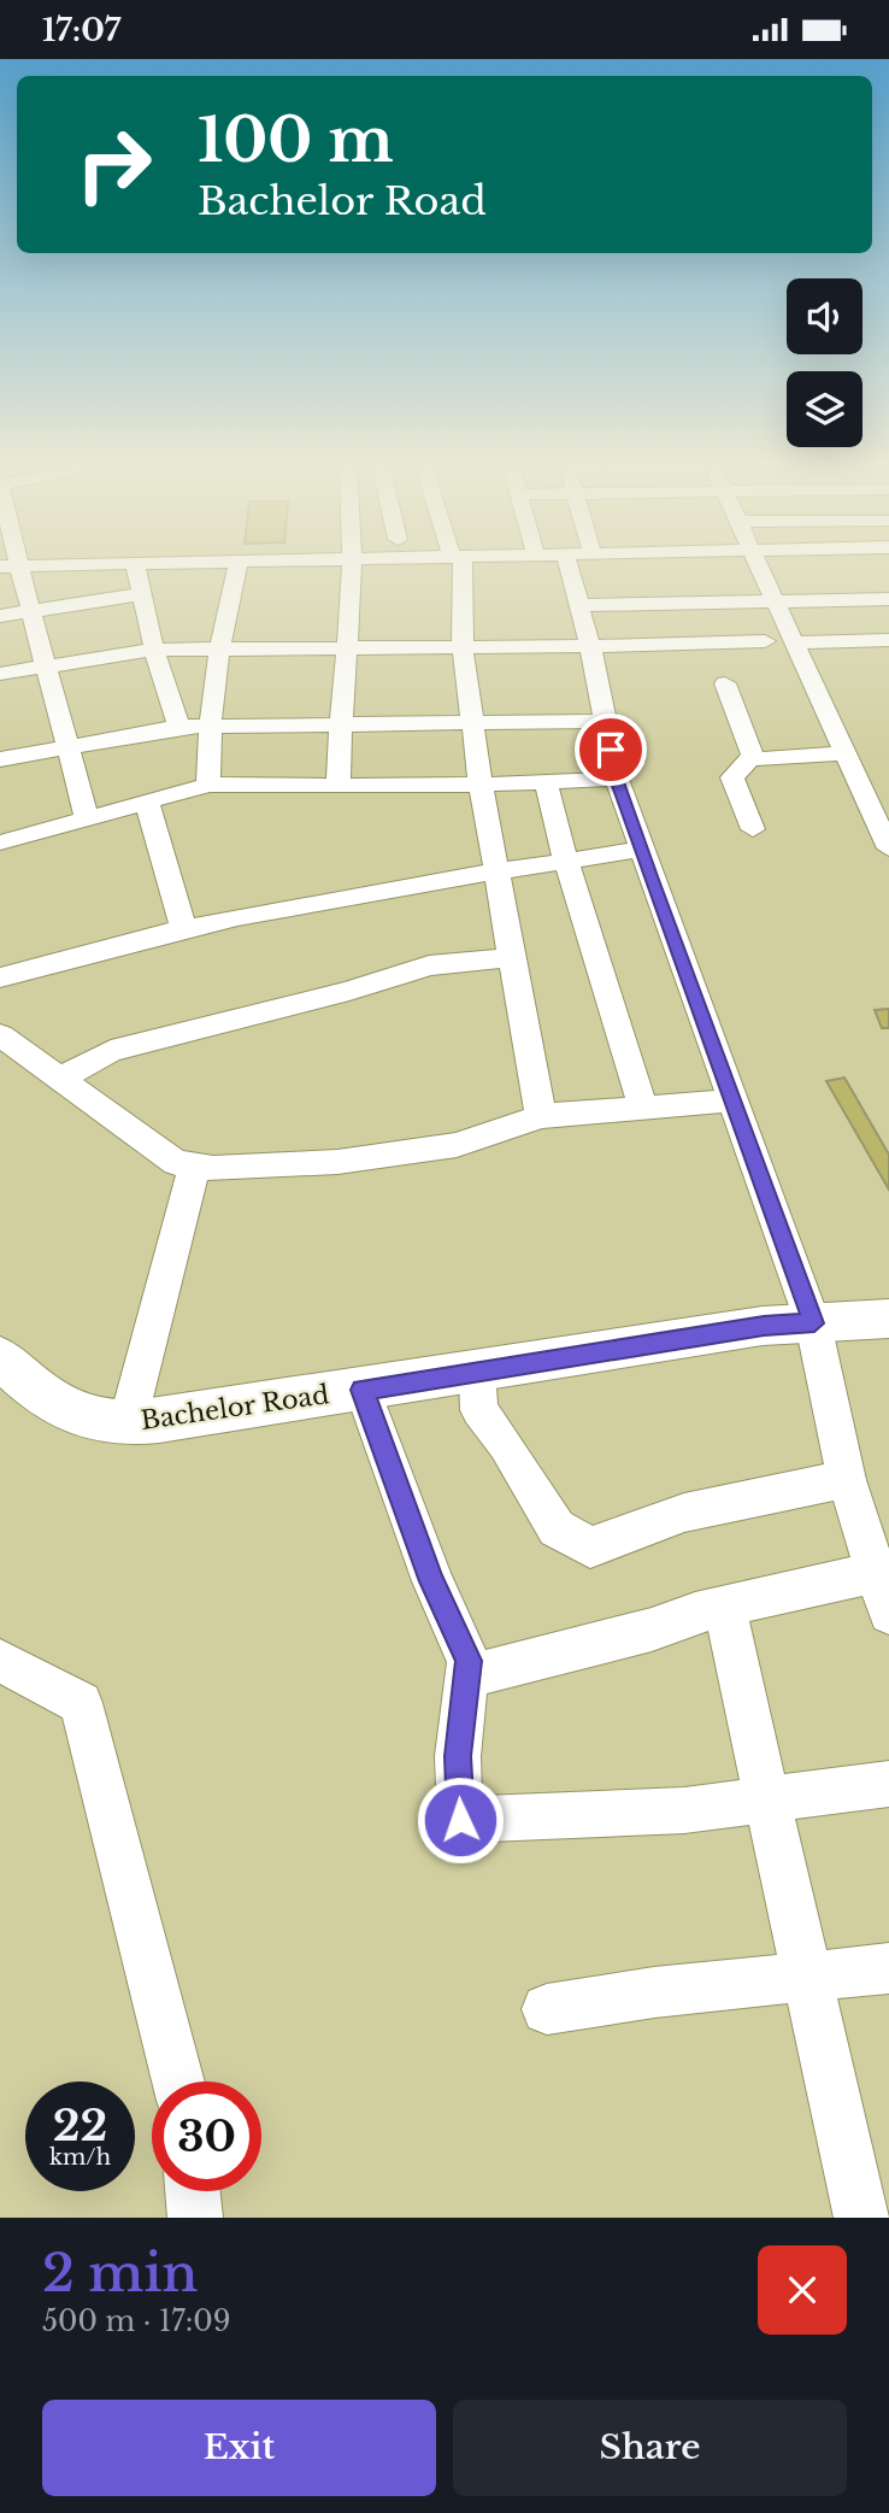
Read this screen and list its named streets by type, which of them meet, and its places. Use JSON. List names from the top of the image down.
{
  "streets": {
    "main road": ["Bachelor Road"]
  },
  "page": {
    "status": "17:07",
    "turn": ["100 m", "Bachelor Road"],
    "speed": "22 km/h",
    "limit": "30",
    "heading": ["2 min", "500 m · 17:09"],
    "buttons": ["Exit", "Share"]
  }
}
